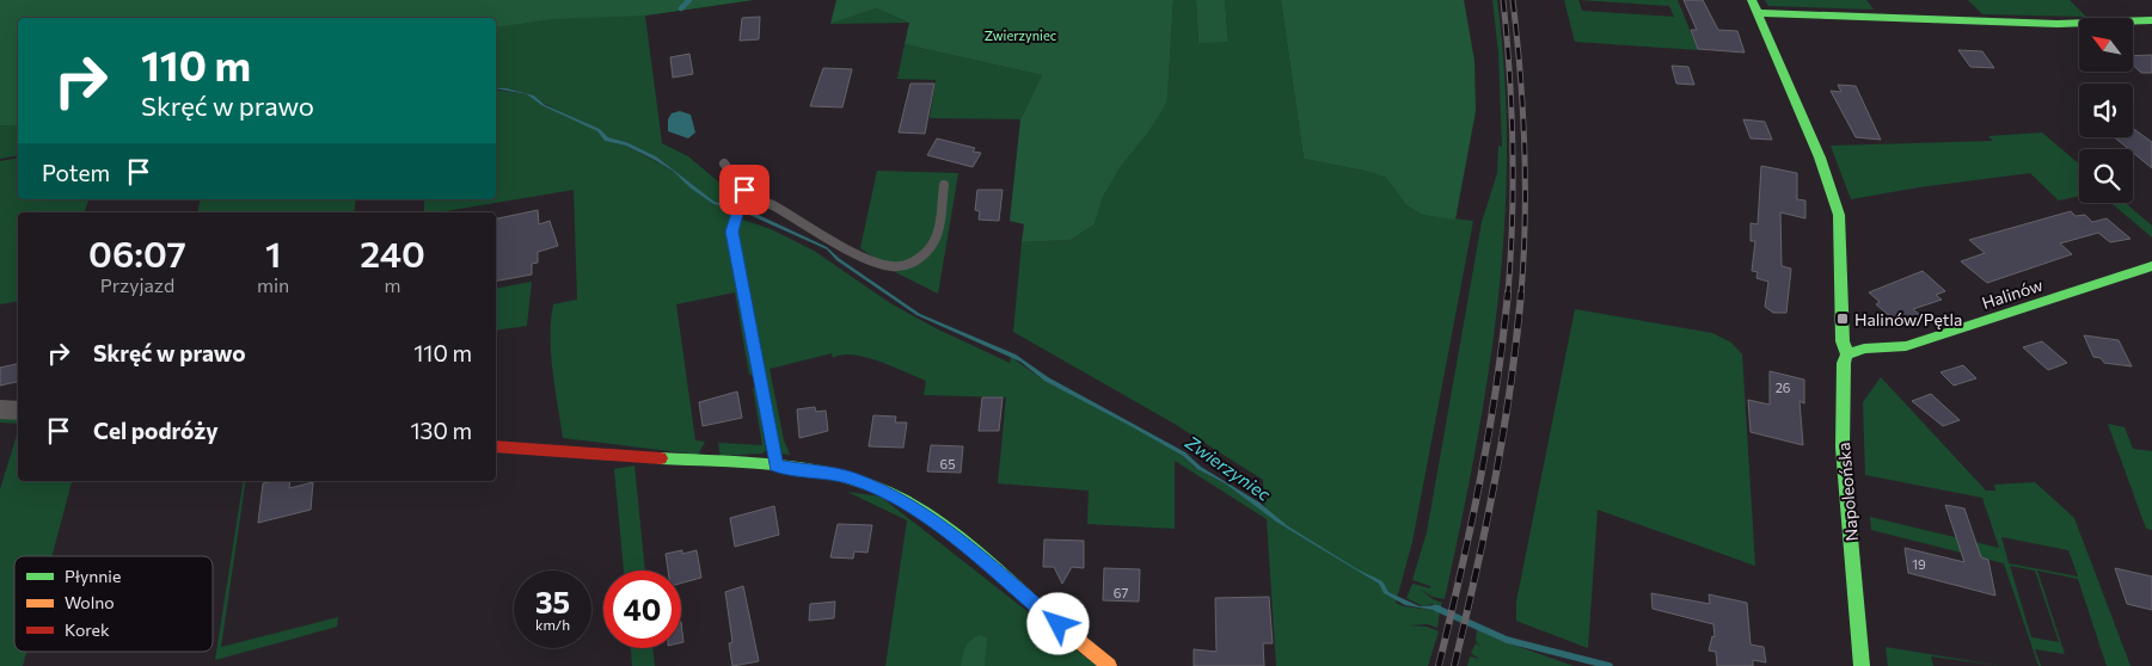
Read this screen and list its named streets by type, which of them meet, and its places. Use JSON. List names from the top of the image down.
{
  "streets": {
    "street": ["Halinów", "Napoleońska"]
  },
  "crossings": [
    ["Halinów", "Napoleońska"]
  ],
  "water": ["Zwierzyniec"],
  "parks": ["Zwierzyniec"],
  "places": {
    "transit": ["Halinów/Pętla"]
  },
  "house_numbers": [
    "26",
    "65",
    "19",
    "67"
  ],
  "legend": ["Płynnie", "Wolno", "Korek"],
  "north": "top left",
  "page": {
    "turn": ["110 m", "Skręć w prawo"],
    "then": "Potem",
    "eta": [
      "06:07",
      "Przyjazd",
      "1",
      "min",
      "240",
      "m"
    ],
    "list": [
      {
        "name": "Skręć w prawo",
        "value": "110 m"
      },
      {
        "name": "Cel podróży",
        "value": "130 m"
      }
    ],
    "speed": "35 km/h",
    "limit": "40"
  }
}
